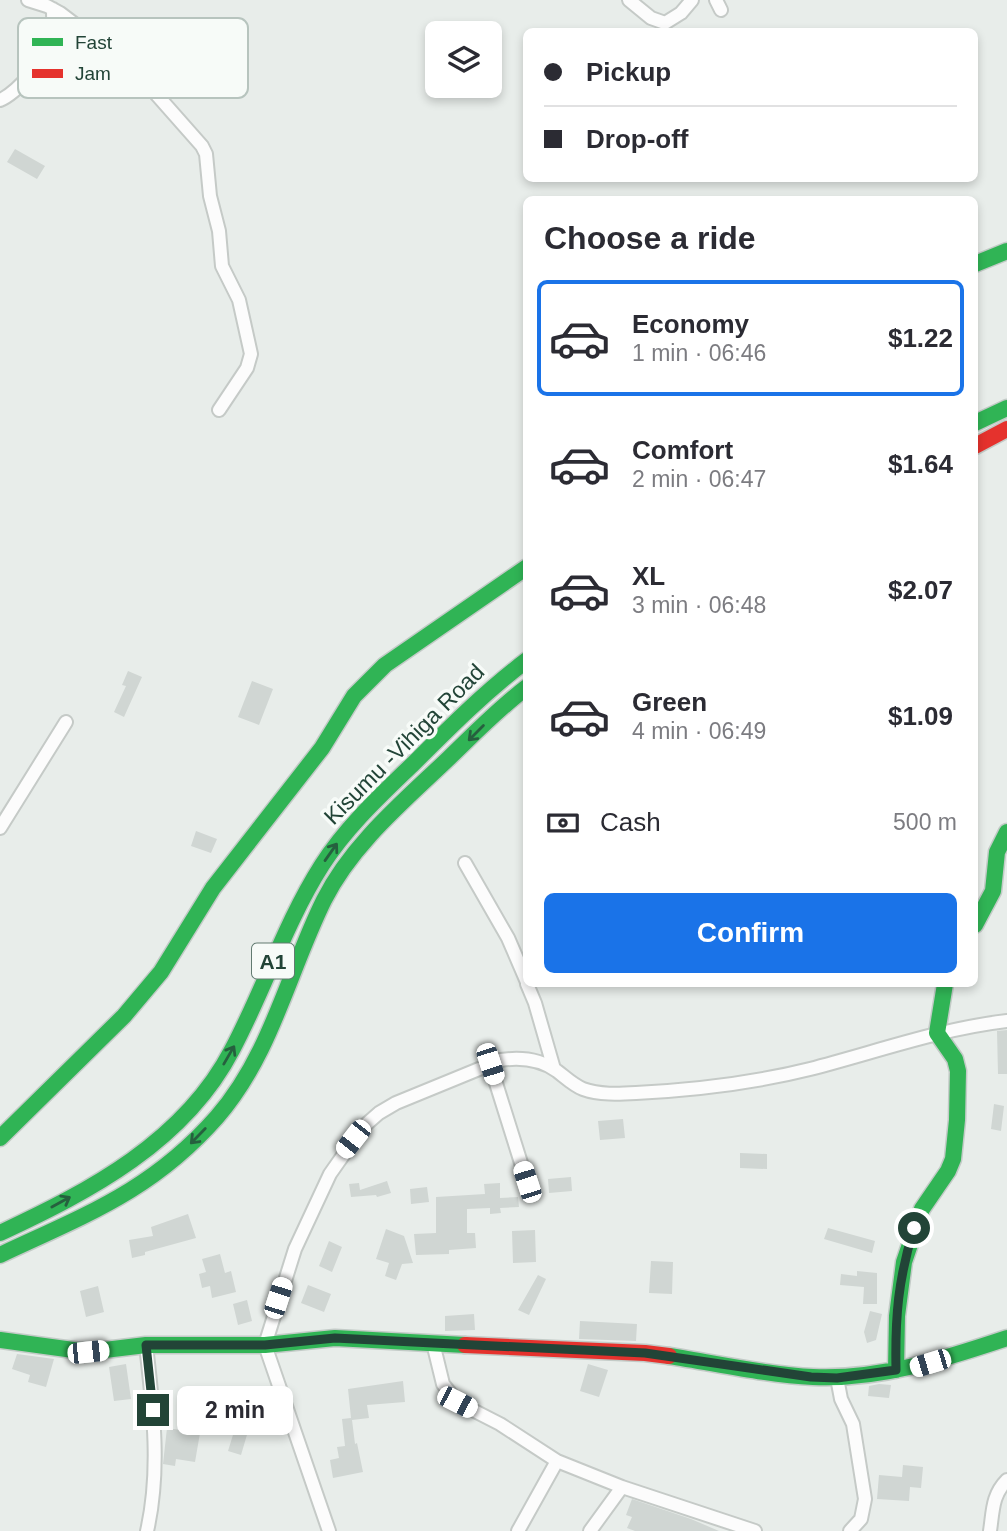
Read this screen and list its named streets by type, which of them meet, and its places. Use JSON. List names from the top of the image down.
{
  "streets": {
    "main road": ["Kisumu -Vihiga Road", "A1"]
  },
  "legend": ["Fast", "Jam"],
  "page": {
    "banner": ["Pickup", "Drop-off"],
    "heading": "Choose a ride",
    "list": [
      {
        "name": "Economy",
        "note": "1 min · 06:46",
        "value": "$1.22"
      },
      {
        "name": "Comfort",
        "note": "2 min · 06:47",
        "value": "$1.64"
      },
      {
        "name": "XL",
        "note": "3 min · 06:48",
        "value": "$2.07"
      },
      {
        "name": "Green",
        "note": "4 min · 06:49",
        "value": "$1.09"
      }
    ],
    "pay": ["Cash", "500 m"],
    "buttons": "Confirm",
    "bubble": "2 min"
  }
}
